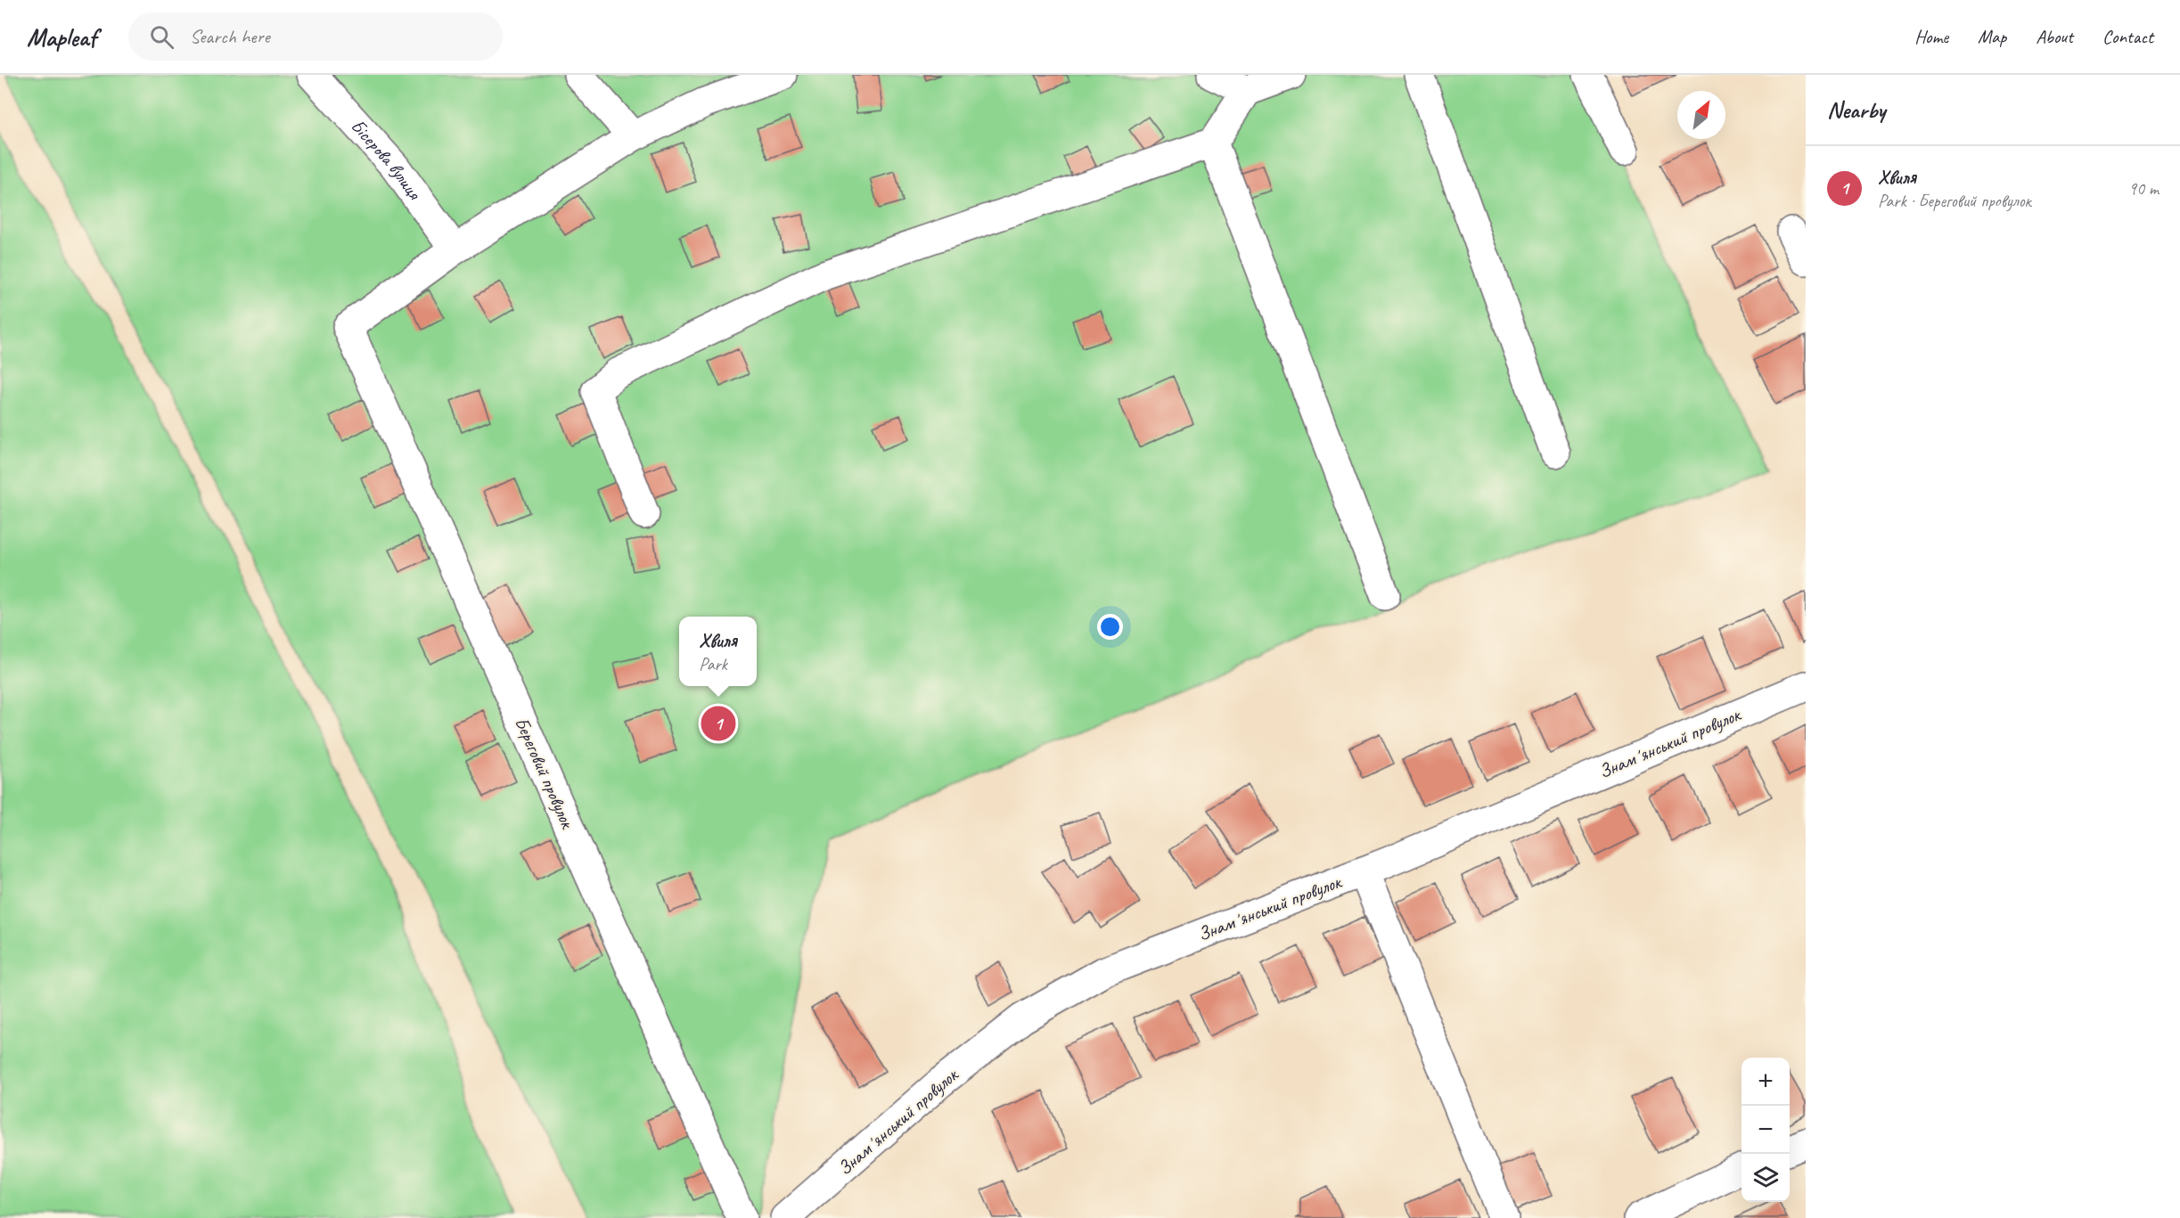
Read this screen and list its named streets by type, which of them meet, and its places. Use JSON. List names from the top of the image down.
{
  "streets": {
    "street": ["Бісерова вулиця", "Знамʼянський провулок", "Береговий провулок"]
  },
  "crossings": [
    ["Бісерова вулиця", "Береговий провулок"]
  ],
  "north": "top right",
  "page": {
    "header": "Mapleaf",
    "search": "Search here",
    "nav": [
      "Home",
      "Map",
      "About",
      "Contact"
    ],
    "heading": "Nearby",
    "list": [
      {
        "mark": "1",
        "name": "Хвиля",
        "note": "Park · Береговий провулок",
        "value": "90 m"
      }
    ],
    "popup": ["Хвиля", "Park"],
    "pins": "1",
    "map_buttons": ["+", "−"]
  }
}
